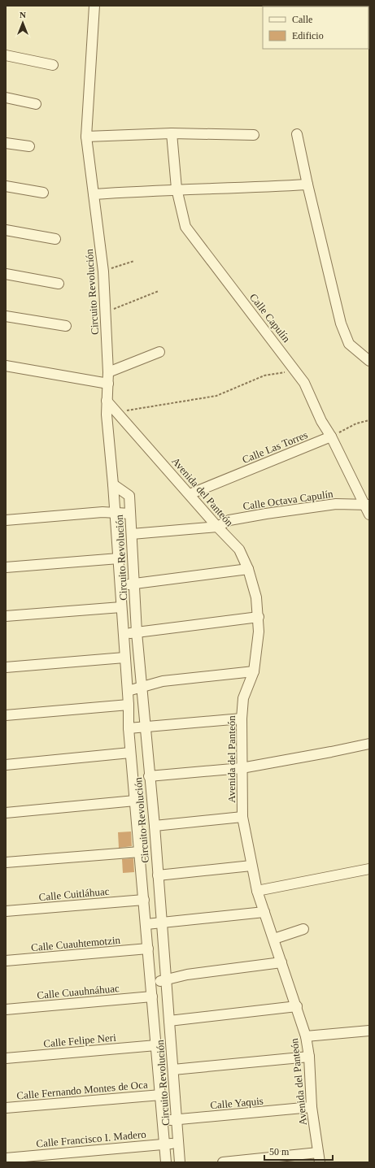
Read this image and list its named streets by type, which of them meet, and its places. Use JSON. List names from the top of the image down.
{
  "streets": {
    "street": [
      "Circuito Revolución",
      "Calle Capulín",
      "Calle Las Torres",
      "Avenida del Panteón",
      "Calle Octava Capulín",
      "Calle Cuitláhuac",
      "Calle Cuauhtemotzin",
      "Calle Cuauhnáhuac",
      "Calle Felipe Neri",
      "Calle Fernando Montes de Oca",
      "Calle Yaquis",
      "Calle Francisco I. Madero"
    ]
  },
  "crossings": [
    ["Circuito Revolución", "Avenida del Panteón"],
    ["Circuito Revolución", "Calle Cuitláhuac"],
    ["Circuito Revolución", "Calle Cuauhtemotzin"],
    ["Circuito Revolución", "Calle Cuauhnáhuac"],
    ["Circuito Revolución", "Calle Felipe Neri"],
    ["Circuito Revolución", "Calle Fernando Montes de Oca"],
    ["Circuito Revolución", "Calle Yaquis"],
    ["Circuito Revolución", "Calle Francisco I. Madero"],
    ["Calle Capulín", "Calle Las Torres"],
    ["Calle Capulín", "Calle Octava Capulín"],
    ["Calle Las Torres", "Avenida del Panteón"],
    ["Avenida del Panteón", "Calle Octava Capulín"],
    ["Avenida del Panteón", "Calle Yaquis"]
  ],
  "legend": ["Calle", "Edificio"],
  "scale_bar": "50 m",
  "north": "top"
}
